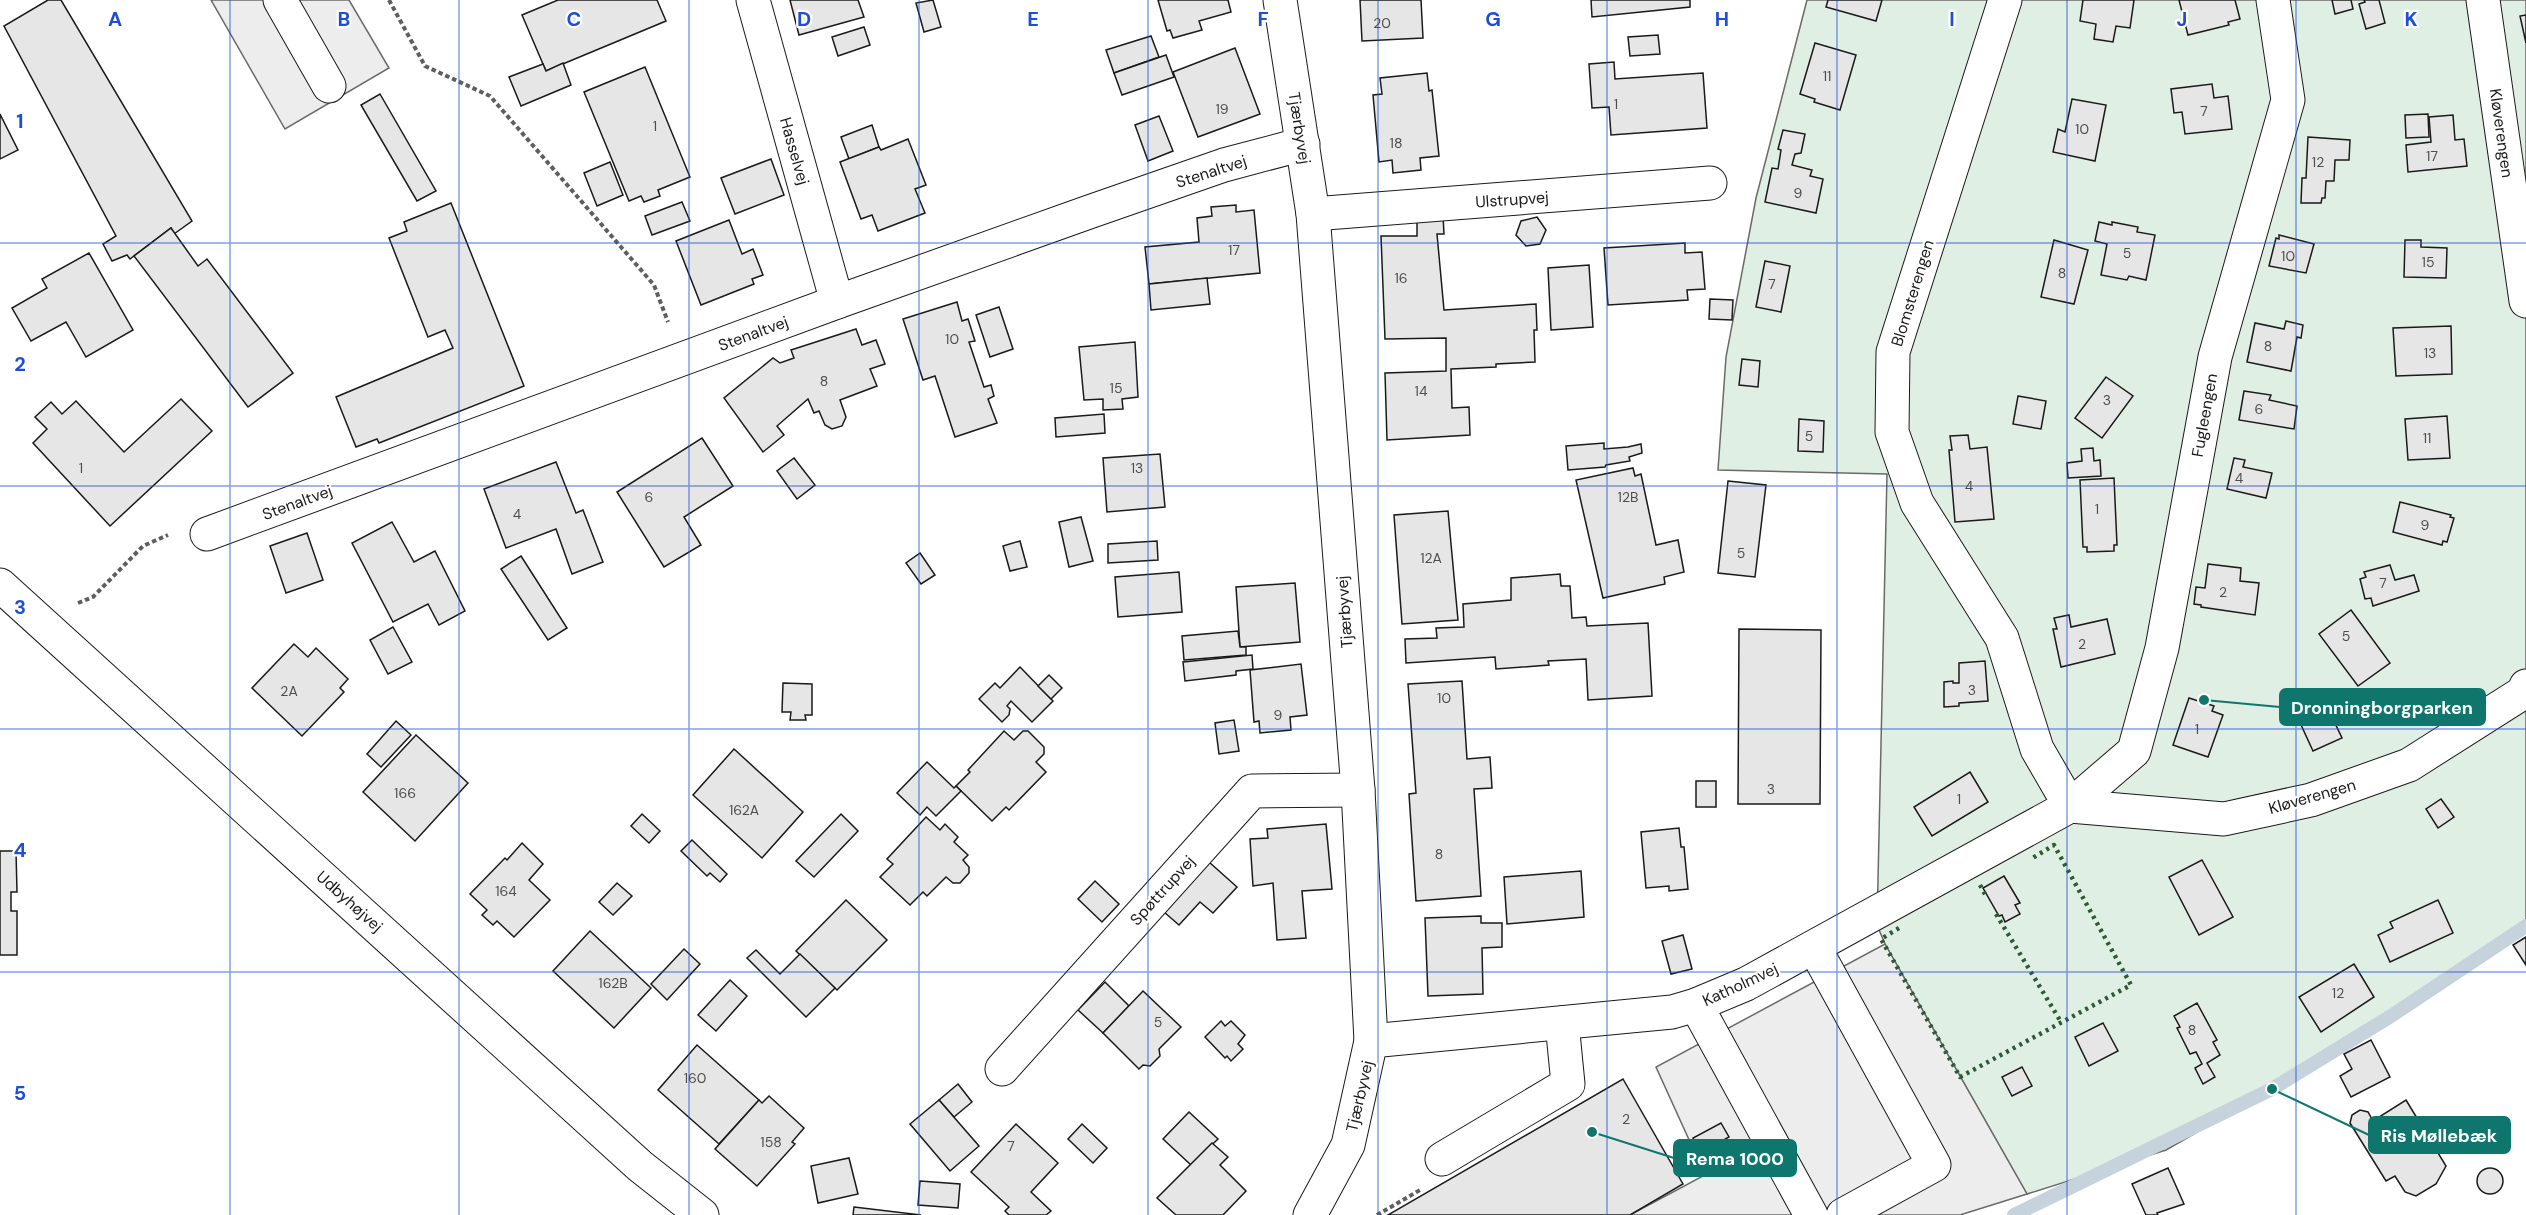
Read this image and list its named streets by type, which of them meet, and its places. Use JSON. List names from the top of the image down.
{
  "streets": {
    "street": [
      "Tjærbyvej",
      "Kløverengen",
      "Hasselvej",
      "Stenaltvej",
      "Ulstrupvej",
      "Blomsterengen",
      "Fugleengen",
      "Spøttrupvej",
      "Udbyhøjvej",
      "Katholmvej"
    ]
  },
  "crossings": [
    ["Tjærbyvej", "Stenaltvej"],
    ["Tjærbyvej", "Ulstrupvej"],
    ["Tjærbyvej", "Spøttrupvej"],
    ["Tjærbyvej", "Katholmvej"],
    ["Kløverengen", "Blomsterengen"],
    ["Kløverengen", "Fugleengen"],
    ["Kløverengen", "Katholmvej"],
    ["Hasselvej", "Stenaltvej"],
    ["Blomsterengen", "Fugleengen"],
    ["Blomsterengen", "Katholmvej"],
    ["Fugleengen", "Katholmvej"]
  ],
  "places": ["Dronningborgparken", "Ris Møllebæk", "Rema 1000"],
  "house_numbers": [
    "20",
    "11",
    "1",
    "19",
    "7",
    "1",
    "10",
    "18",
    "17",
    "12",
    "9",
    "17",
    "5",
    "10",
    "15",
    "8",
    "16",
    "7",
    "10",
    "8",
    "13",
    "8",
    "15",
    "14",
    "3",
    "6",
    "5",
    "11",
    "1",
    "13",
    "4",
    "4",
    "6",
    "12B",
    "1",
    "4",
    "9",
    "5",
    "12A",
    "7",
    "2",
    "5",
    "2",
    "3",
    "2A",
    "10",
    "9",
    "1",
    "3",
    "166",
    "1",
    "162A",
    "8",
    "164",
    "162B",
    "12",
    "5",
    "8",
    "160",
    "2",
    "158",
    "7"
  ],
  "grid": {
    "columns": [
      "A",
      "B",
      "C",
      "D",
      "E",
      "F",
      "G",
      "H",
      "I",
      "J",
      "K"
    ],
    "rows": [
      "1",
      "2",
      "3",
      "4",
      "5"
    ]
  }
}
